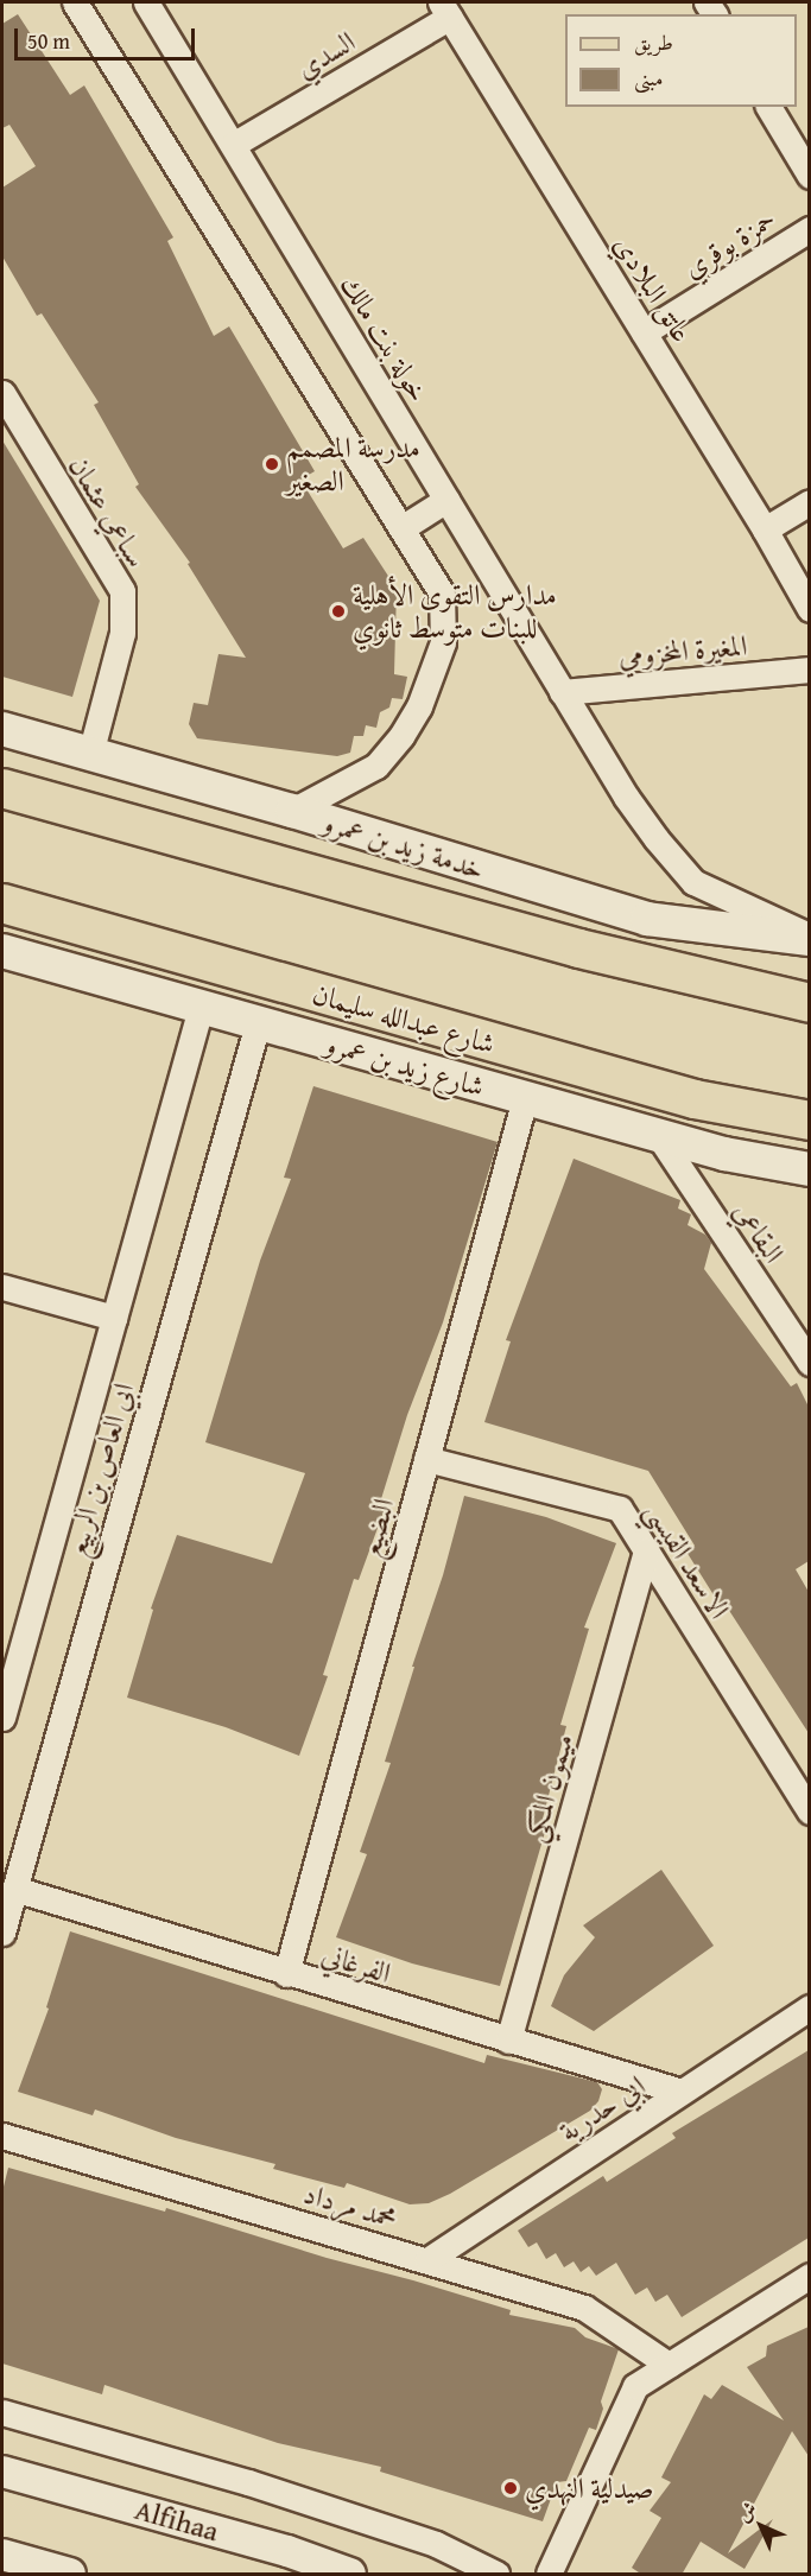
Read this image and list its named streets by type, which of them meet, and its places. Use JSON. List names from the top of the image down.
{
  "streets": {
    "main road": ["خدمة زيد بن عمرو", "شارع عبدالله سليمان", "شارع زيد بن عمرو"],
    "street": [
      "السدي",
      "حمزة بوقري",
      "عاتق البلادي",
      "خولة بنت مالك",
      "سباعي عثمان",
      "المغيرة المخزومي",
      "البقاعي",
      "ابي العاص بن الربيع",
      "البضيع",
      "الاسعد القيسي",
      "ميمون المكي",
      "الفرغاني",
      "ابي حدرية",
      "محمد مرداد",
      "Alfihaa"
    ]
  },
  "crossings": [
    ["السدي", "عاتق البلادي"],
    ["السدي", "خولة بنت مالك"],
    ["حمزة بوقري", "عاتق البلادي"],
    ["خولة بنت مالك", "المغيرة المخزومي"],
    ["خولة بنت مالك", "خدمة زيد بن عمرو"],
    ["سباعي عثمان", "خدمة زيد بن عمرو"],
    ["شارع زيد بن عمرو", "البقاعي"],
    ["شارع زيد بن عمرو", "ابي العاص بن الربيع"],
    ["شارع زيد بن عمرو", "البضيع"],
    ["ابي العاص بن الربيع", "الفرغاني"],
    ["البضيع", "الاسعد القيسي"],
    ["البضيع", "الفرغاني"],
    ["الاسعد القيسي", "ميمون المكي"],
    ["ميمون المكي", "الفرغاني"],
    ["الفرغاني", "ابي حدرية"],
    ["ابي حدرية", "محمد مرداد"]
  ],
  "places": ["مدرسة المصمم الصغير", "مدارس التقوى الأهلية للبنات متوسط ثانوي", "صيدلية النهدي"],
  "legend": ["طريق", "مبنى"],
  "scale_bar": "50 m",
  "north": "top left"
}
